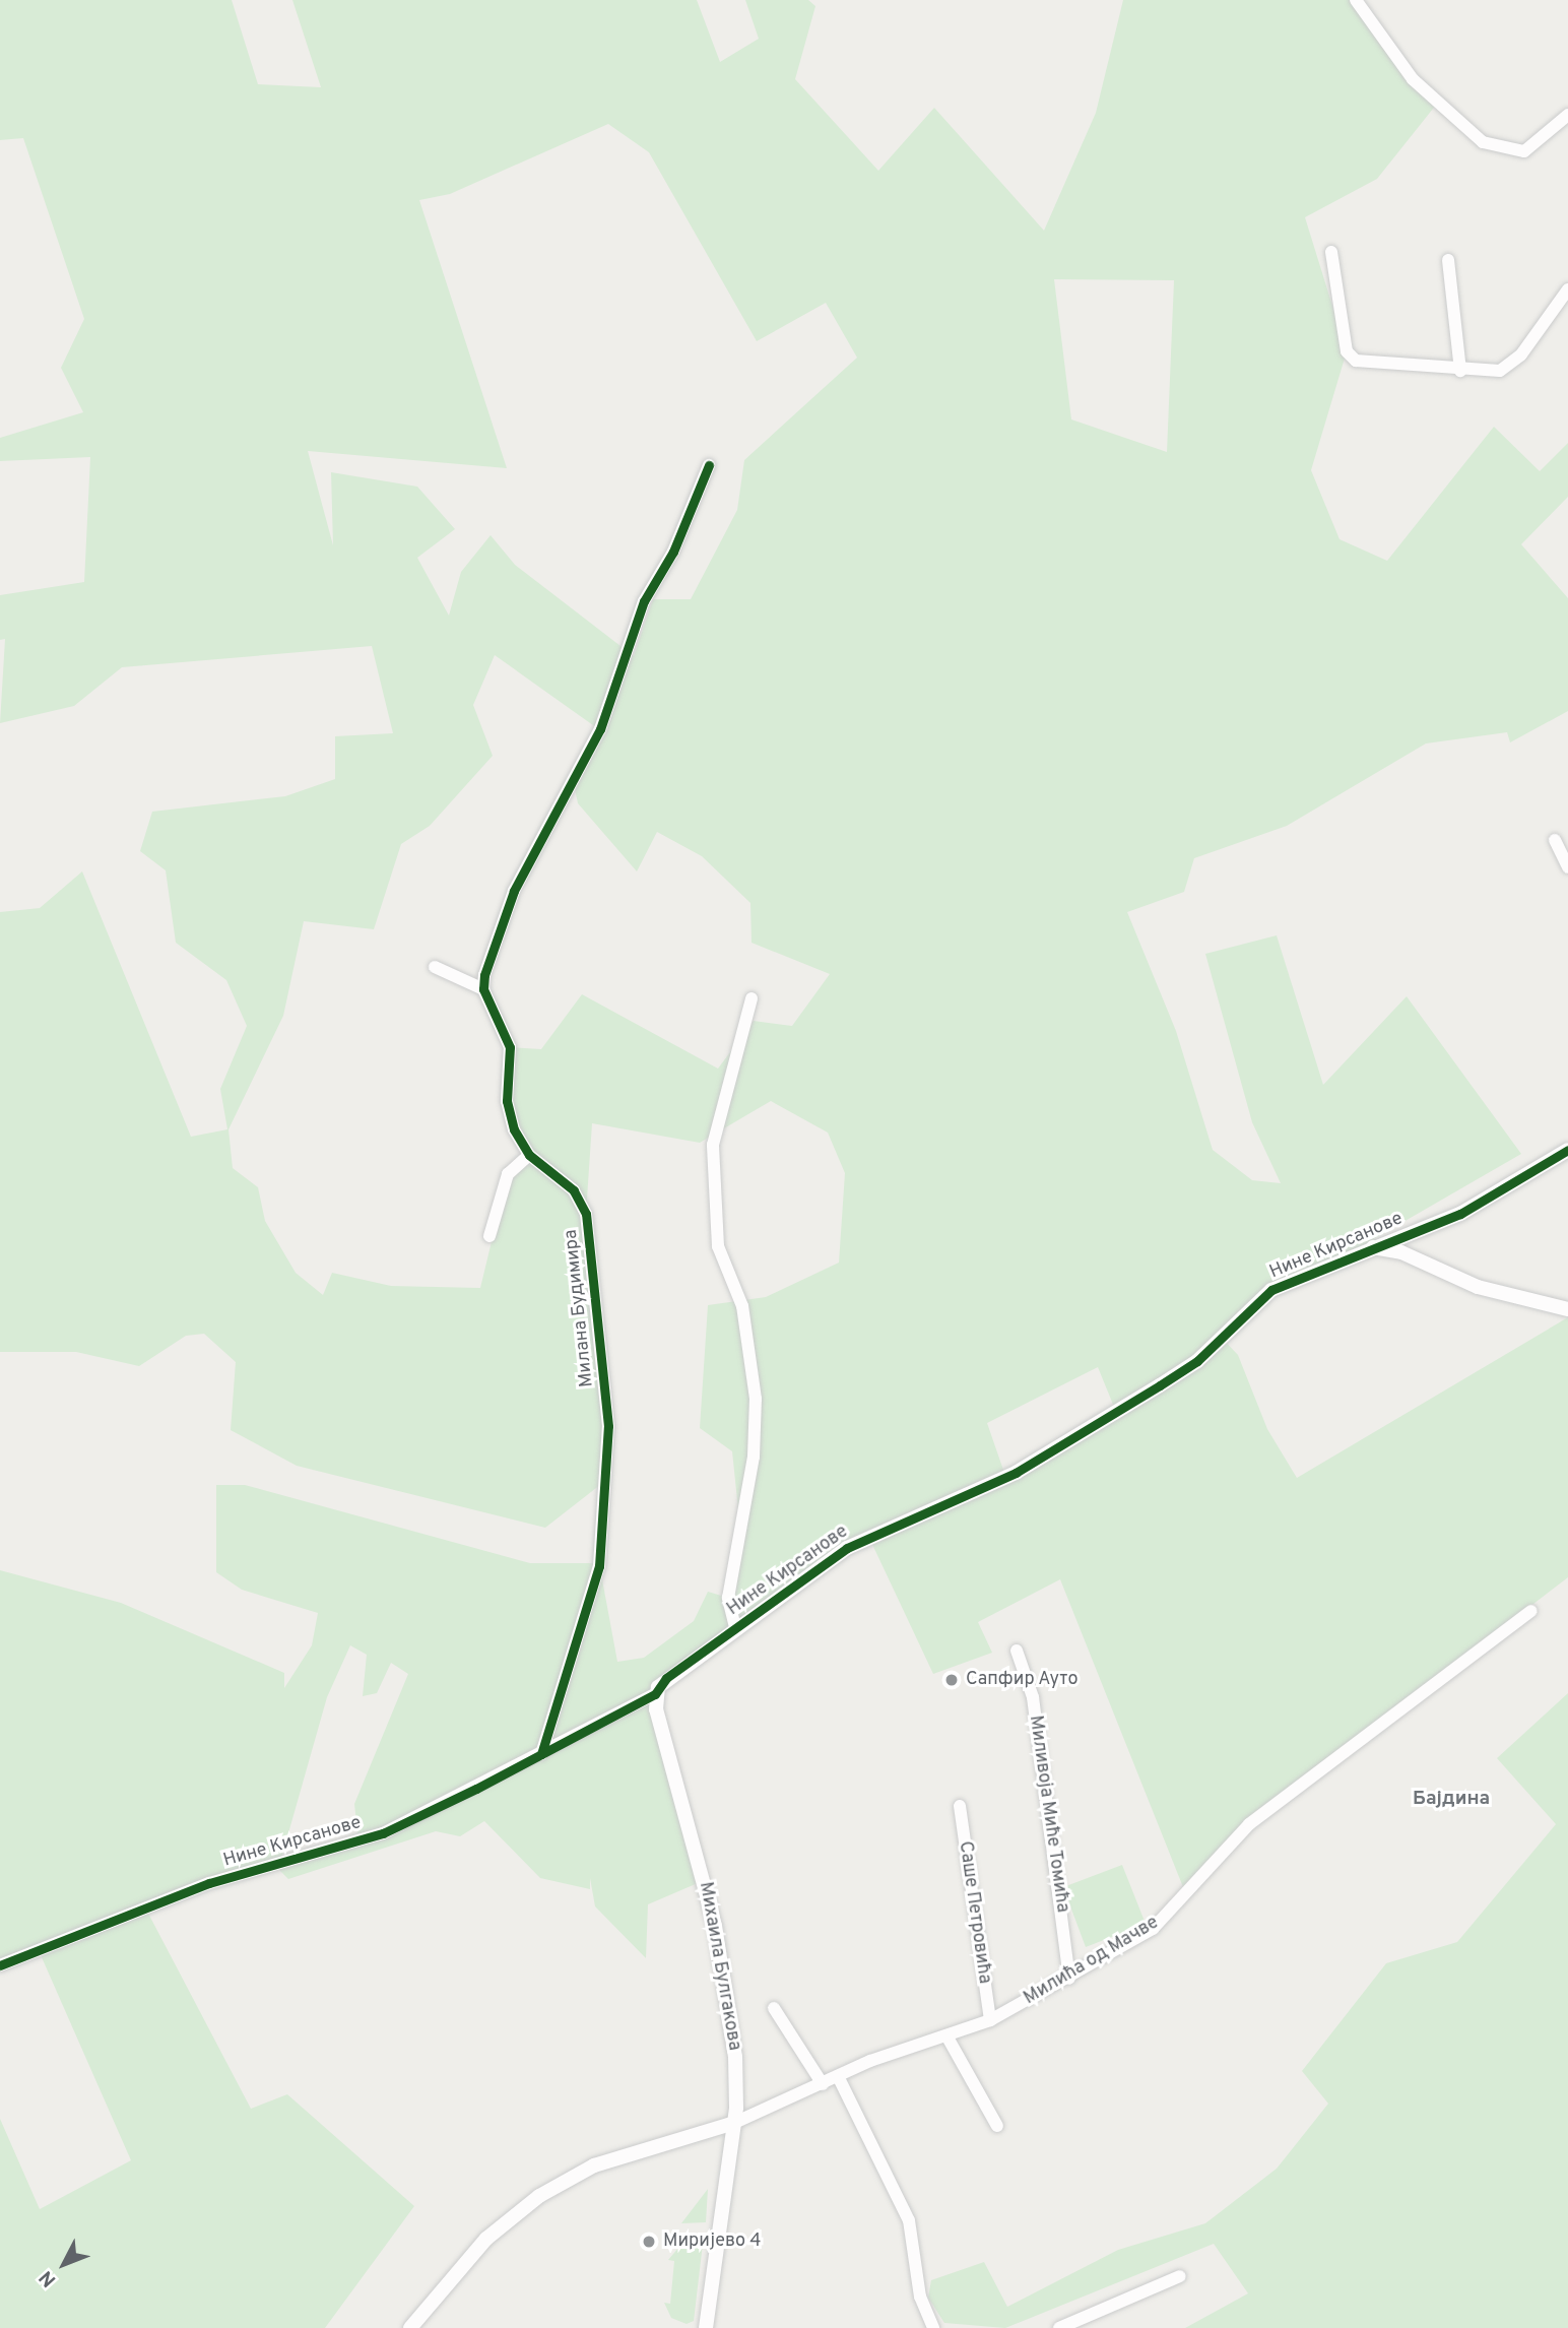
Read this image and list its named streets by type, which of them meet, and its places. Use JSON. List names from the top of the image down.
{
  "streets": {
    "street": [
      "Нине Кирсанове",
      "Милана Будимира",
      "Миливоја Миће Томића",
      "Саше Петровића",
      "Милића од Мачве",
      "Михаила Булгакова"
    ]
  },
  "crossings": [
    ["Нине Кирсанове", "Милана Будимира"],
    ["Нине Кирсанове", "Михаила Булгакова"],
    ["Миливоја Миће Томића", "Милића од Мачве"],
    ["Саше Петровића", "Милића од Мачве"],
    ["Милића од Мачве", "Михаила Булгакова"]
  ],
  "districts": ["Бајдина"],
  "places": ["Сапфир Ауто", "Миријево 4"],
  "north": "bottom left"
}
